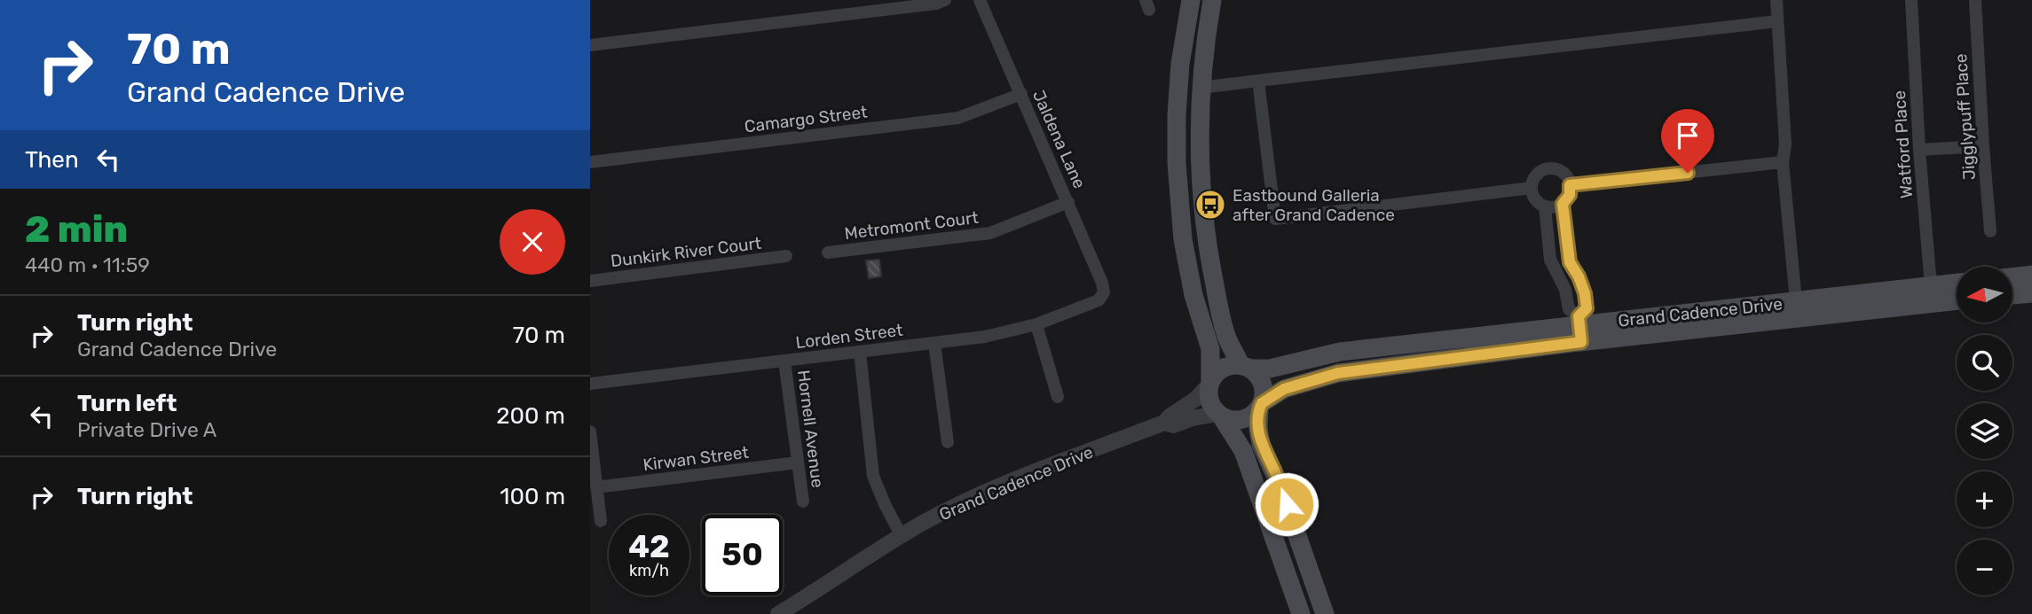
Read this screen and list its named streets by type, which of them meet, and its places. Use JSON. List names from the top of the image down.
{
  "streets": {
    "main road": ["Grand Cadence Drive"],
    "street": [
      "Jigglypuff Place",
      "Camargo Street",
      "Jaldena Lane",
      "Watford Place",
      "Metromont Court",
      "Dunkirk River Court",
      "Lorden Street",
      "Hornell Avenue",
      "Kirwan Street"
    ]
  },
  "crossings": [
    ["Camargo Street", "Jaldena Lane"],
    ["Jaldena Lane", "Metromont Court"],
    ["Jaldena Lane", "Lorden Street"],
    ["Watford Place", "Grand Cadence Drive"],
    ["Lorden Street", "Hornell Avenue"],
    ["Hornell Avenue", "Kirwan Street"]
  ],
  "places": {
    "bus stop": ["Eastbound Galleria after Grand Cadence"]
  },
  "north": "left",
  "page": {
    "turn": ["70 m", "Grand Cadence Drive"],
    "then": "Then",
    "heading": ["2 min", "440 m · 11:59"],
    "map_buttons": ["+", "−"],
    "list": [
      {
        "name": "Turn right",
        "note": "Grand Cadence Drive",
        "value": "70 m"
      },
      {
        "name": "Turn left",
        "note": "Private Drive A",
        "value": "200 m"
      },
      {
        "name": "Turn right",
        "value": "100 m"
      }
    ],
    "speed": "42 km/h",
    "limit": "50"
  }
}
